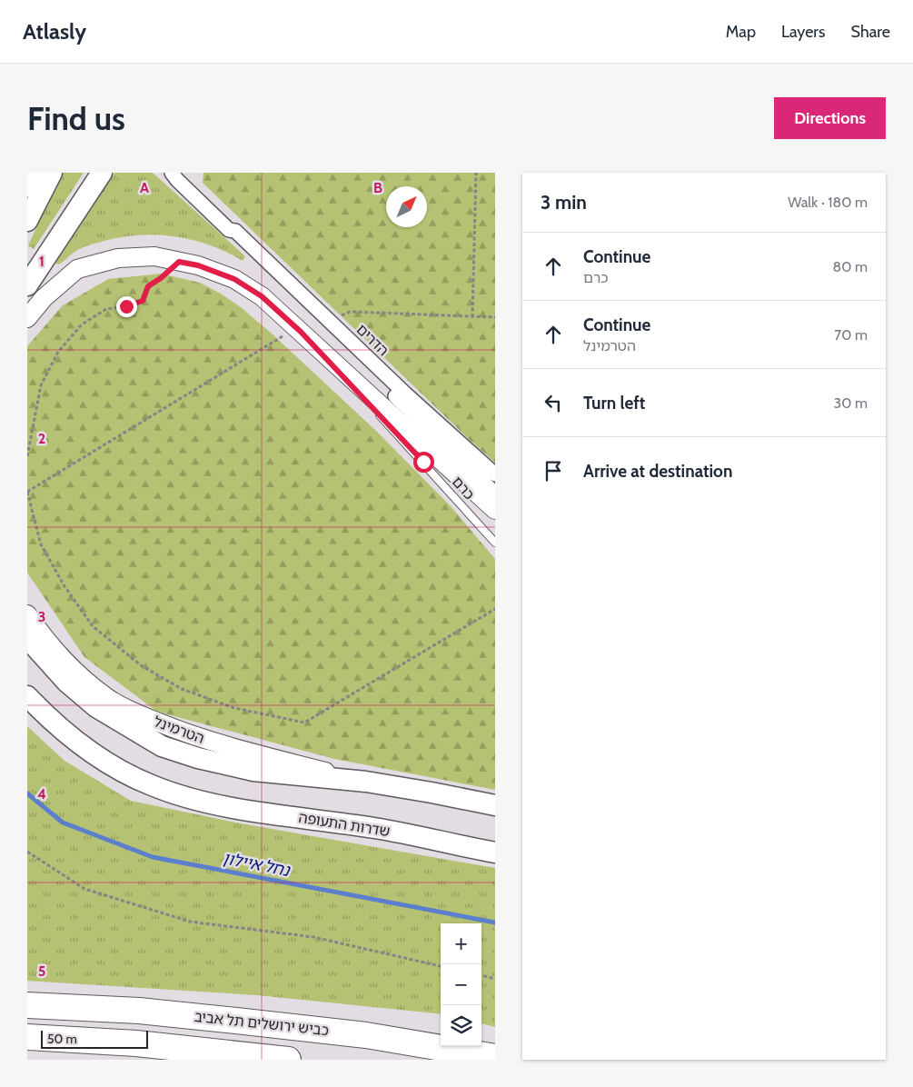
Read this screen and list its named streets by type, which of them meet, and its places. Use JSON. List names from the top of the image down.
{
  "streets": {
    "highway": ["כביש ירושלים תל אביב"],
    "main road": ["שדרות התעופה"],
    "street": ["הדרים", "הטרמינל"],
    "lane": ["כרם"]
  },
  "water": ["נחל איילון"],
  "scale_bar": "50 m",
  "north": "top right",
  "page": {
    "header": "Atlasly",
    "nav": ["Map", "Layers", "Share"],
    "buttons": "Directions",
    "title": "Find us",
    "heading": ["3 min", "Walk · 180 m"],
    "list": [
      ["Continue", "כרם", "80 m"],
      ["Continue", "הטרמינל", "70 m"],
      ["Turn left", "30 m"],
      "Arrive at destination"
    ],
    "map_buttons": ["+", "−"],
    "scale": "50 m"
  },
  "grid": {
    "columns": ["A", "B"],
    "rows": [
      "1",
      "2",
      "3",
      "4",
      "5"
    ]
  }
}
